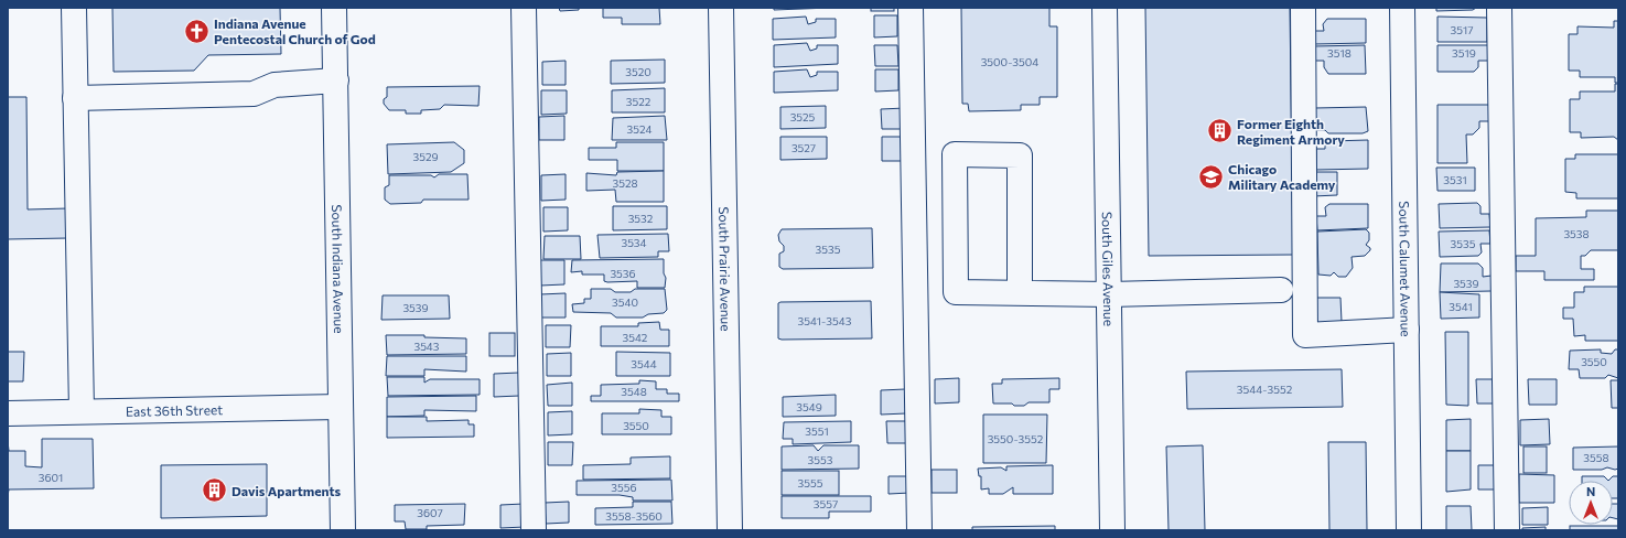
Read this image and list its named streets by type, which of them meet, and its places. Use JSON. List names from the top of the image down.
{
  "streets": {
    "street": [
      "South Indiana Avenue",
      "South Prairie Avenue",
      "South Giles Avenue",
      "South Calumet Avenue",
      "East 36th Street"
    ]
  },
  "crossings": [
    ["South Indiana Avenue", "East 36th Street"]
  ],
  "places": {
    "church": ["Indiana Avenue Pentecostal Church of God"],
    "building": ["Former Eighth Regiment Armory", "Davis Apartments"],
    "school or university": ["Chicago Military Academy"]
  },
  "house_numbers": [
    "3517",
    "3518",
    "3519",
    "3500-3504",
    "3520",
    "3522",
    "3525",
    "3524",
    "3527",
    "3529",
    "3531",
    "3528",
    "3532",
    "3538",
    "3534",
    "3535",
    "3535",
    "3536",
    "3539",
    "3540",
    "3541",
    "3539",
    "3541-3543",
    "3542",
    "3543",
    "3550",
    "3544",
    "3544-3552",
    "3548",
    "3549",
    "3550",
    "3551",
    "3550-3552",
    "3558",
    "3553",
    "3601",
    "3555",
    "3556",
    "3557",
    "3607",
    "3558-3560"
  ],
  "north": "top"
}
